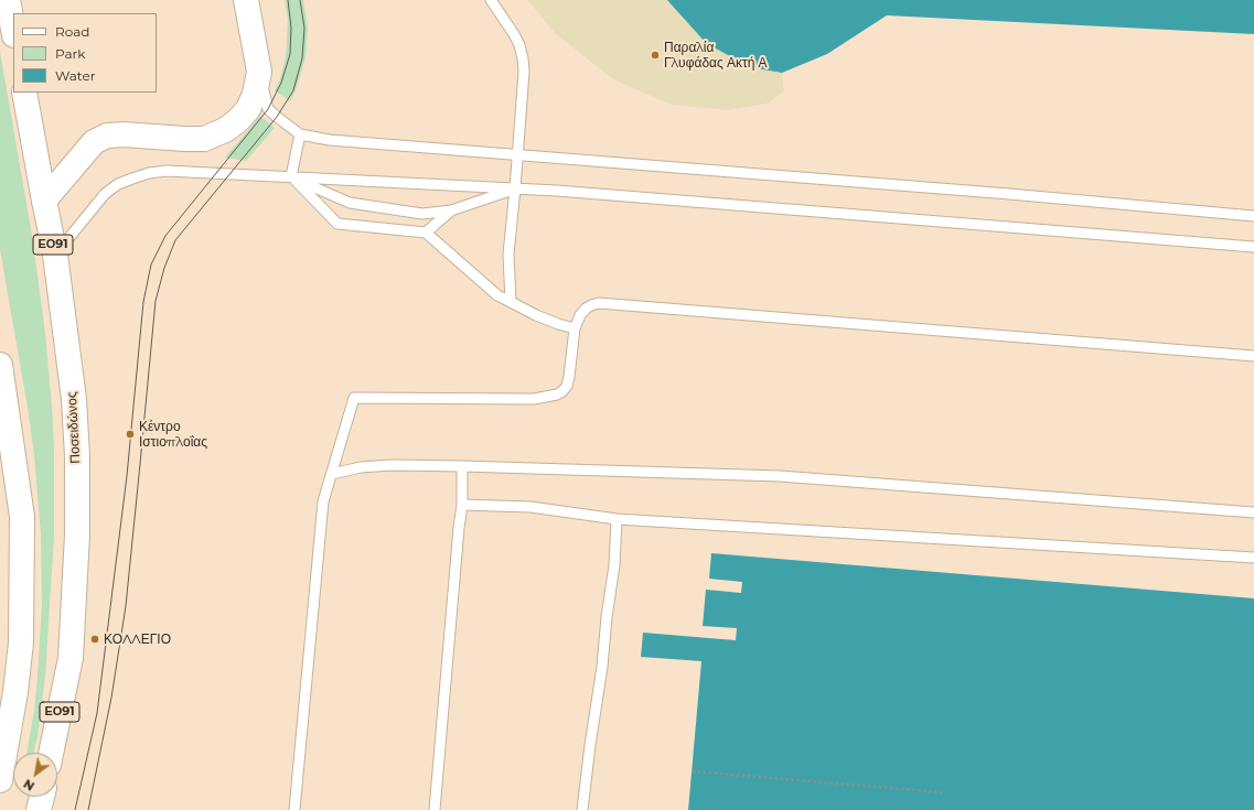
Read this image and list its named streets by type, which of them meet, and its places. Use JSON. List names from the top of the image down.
{
  "streets": {
    "main road": ["ΕΟ91", "Ποσειδώνος"]
  },
  "places": ["Παραλία Γλυφάδας Ακτή Α", "Κέντρο Ιστιοπλοΐας", "ΚΟΛΛΕΓΙΟ"],
  "legend": ["Road", "Park", "Water"],
  "north": "bottom left"
}
